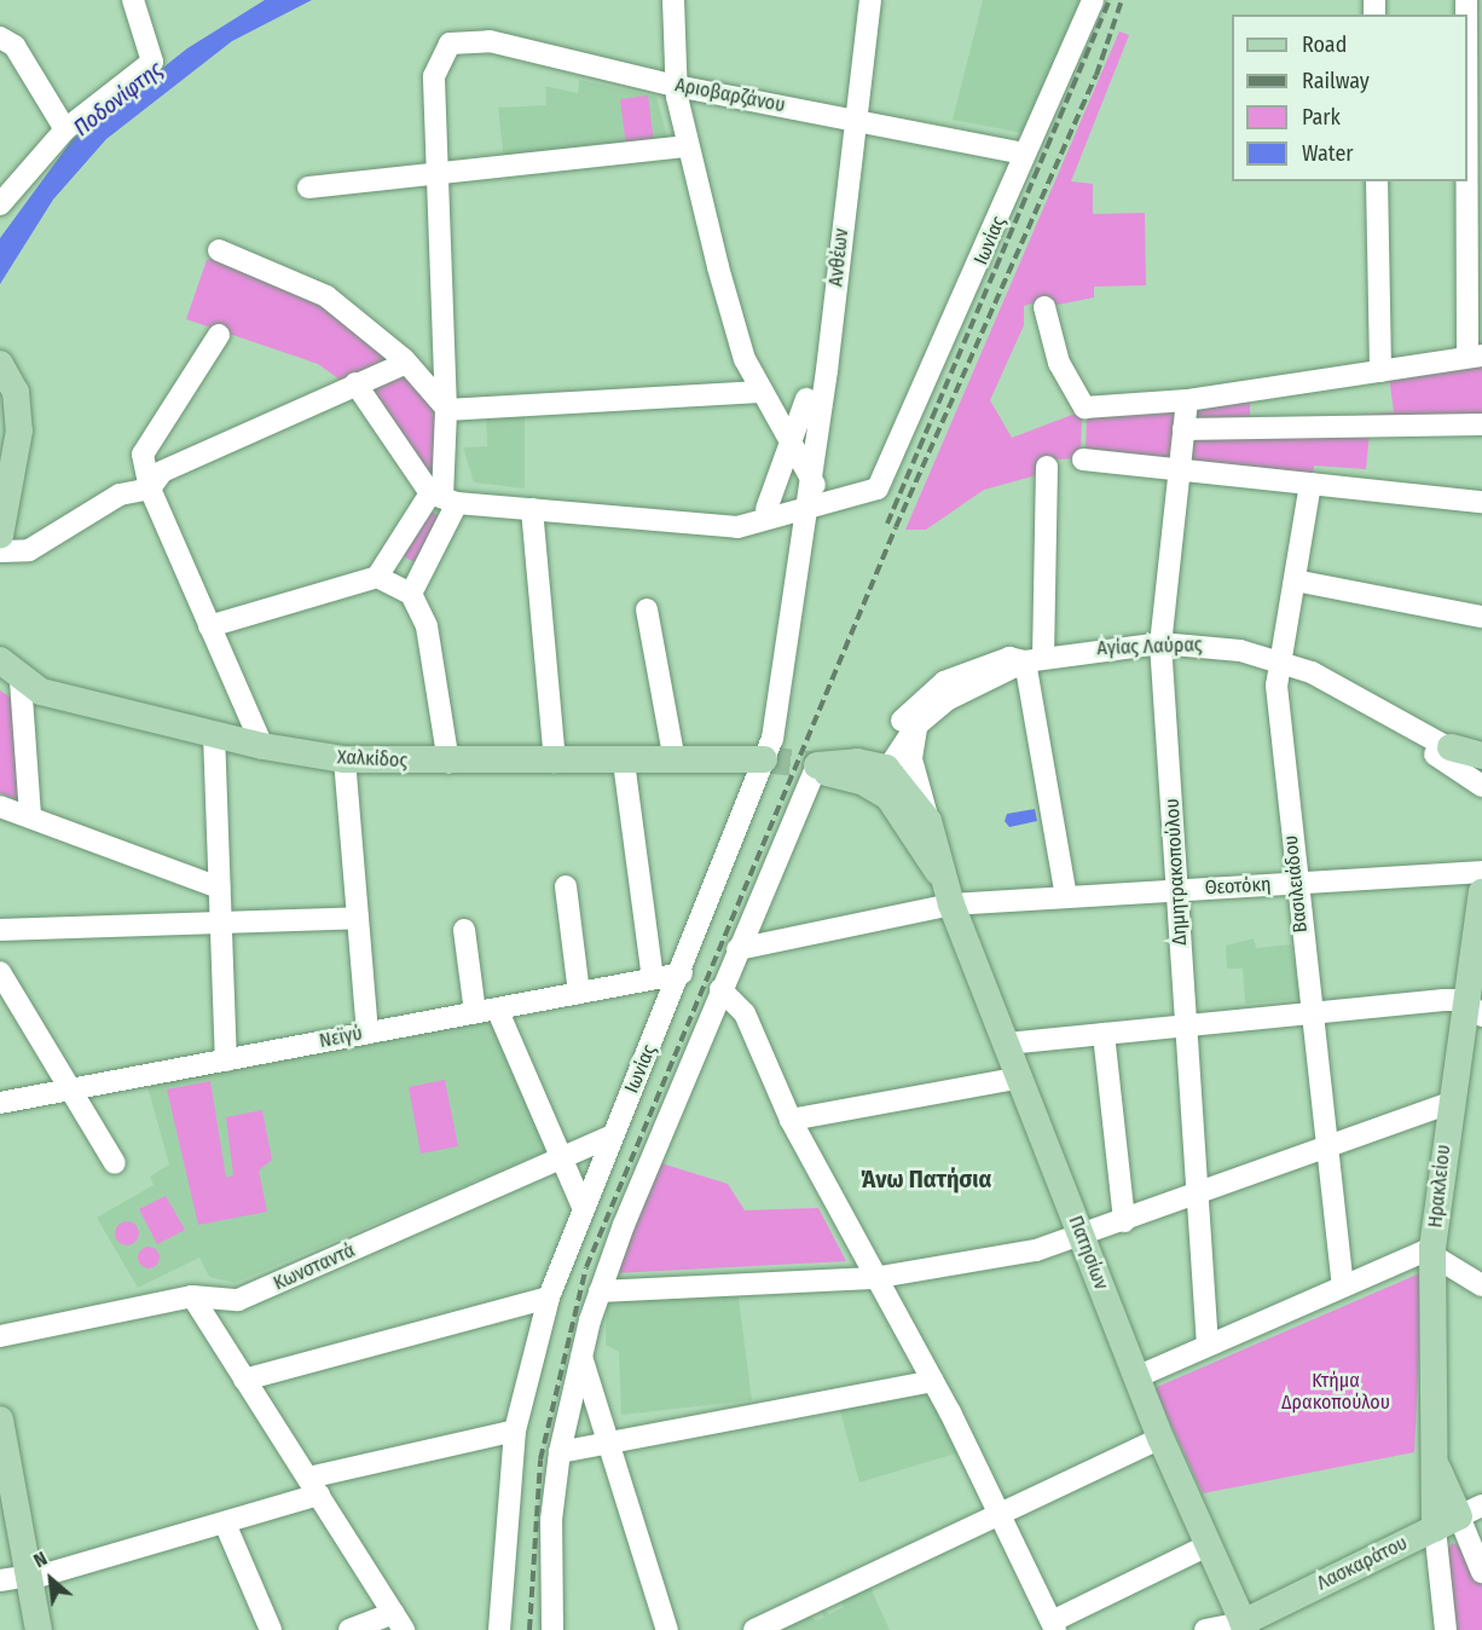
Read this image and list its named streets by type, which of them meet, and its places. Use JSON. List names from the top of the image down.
{
  "streets": {
    "main road": [
      "Χαλκίδος",
      "Ηρακλείου",
      "Πατησίων",
      "Λασκαράτου"
    ],
    "street": [
      "Αριοβαρζάνου",
      "Ιωνίας",
      "Ανθέων",
      "Αγίας Λαύρας",
      "Δημητρακοπούλου",
      "Βασιλειάδου",
      "Θεοτόκη",
      "Νεϊγύ",
      "Κωνσταντά"
    ]
  },
  "crossings": [
    ["Αριοβαρζάνου", "Ιωνίας"],
    ["Αριοβαρζάνου", "Ανθέων"],
    ["Ιωνίας", "Ανθέων"],
    ["Ιωνίας", "Χαλκίδος"],
    ["Ιωνίας", "Νεϊγύ"],
    ["Ιωνίας", "Κωνσταντά"],
    ["Αγίας Λαύρας", "Δημητρακοπούλου"],
    ["Αγίας Λαύρας", "Βασιλειάδου"],
    ["Αγίας Λαύρας", "Πατησίων"],
    ["Δημητρακοπούλου", "Θεοτόκη"],
    ["Βασιλειάδου", "Θεοτόκη"],
    ["Θεοτόκη", "Πατησίων"],
    ["Ηρακλείου", "Λασκαράτου"],
    ["Πατησίων", "Λασκαράτου"]
  ],
  "districts": ["Άνω Πατήσια"],
  "water": ["Ποδονίφτης"],
  "parks": ["Κτήμα Δρακοπούλου"],
  "legend": [
    "Road",
    "Railway",
    "Park",
    "Water"
  ],
  "north": "top left"
}
